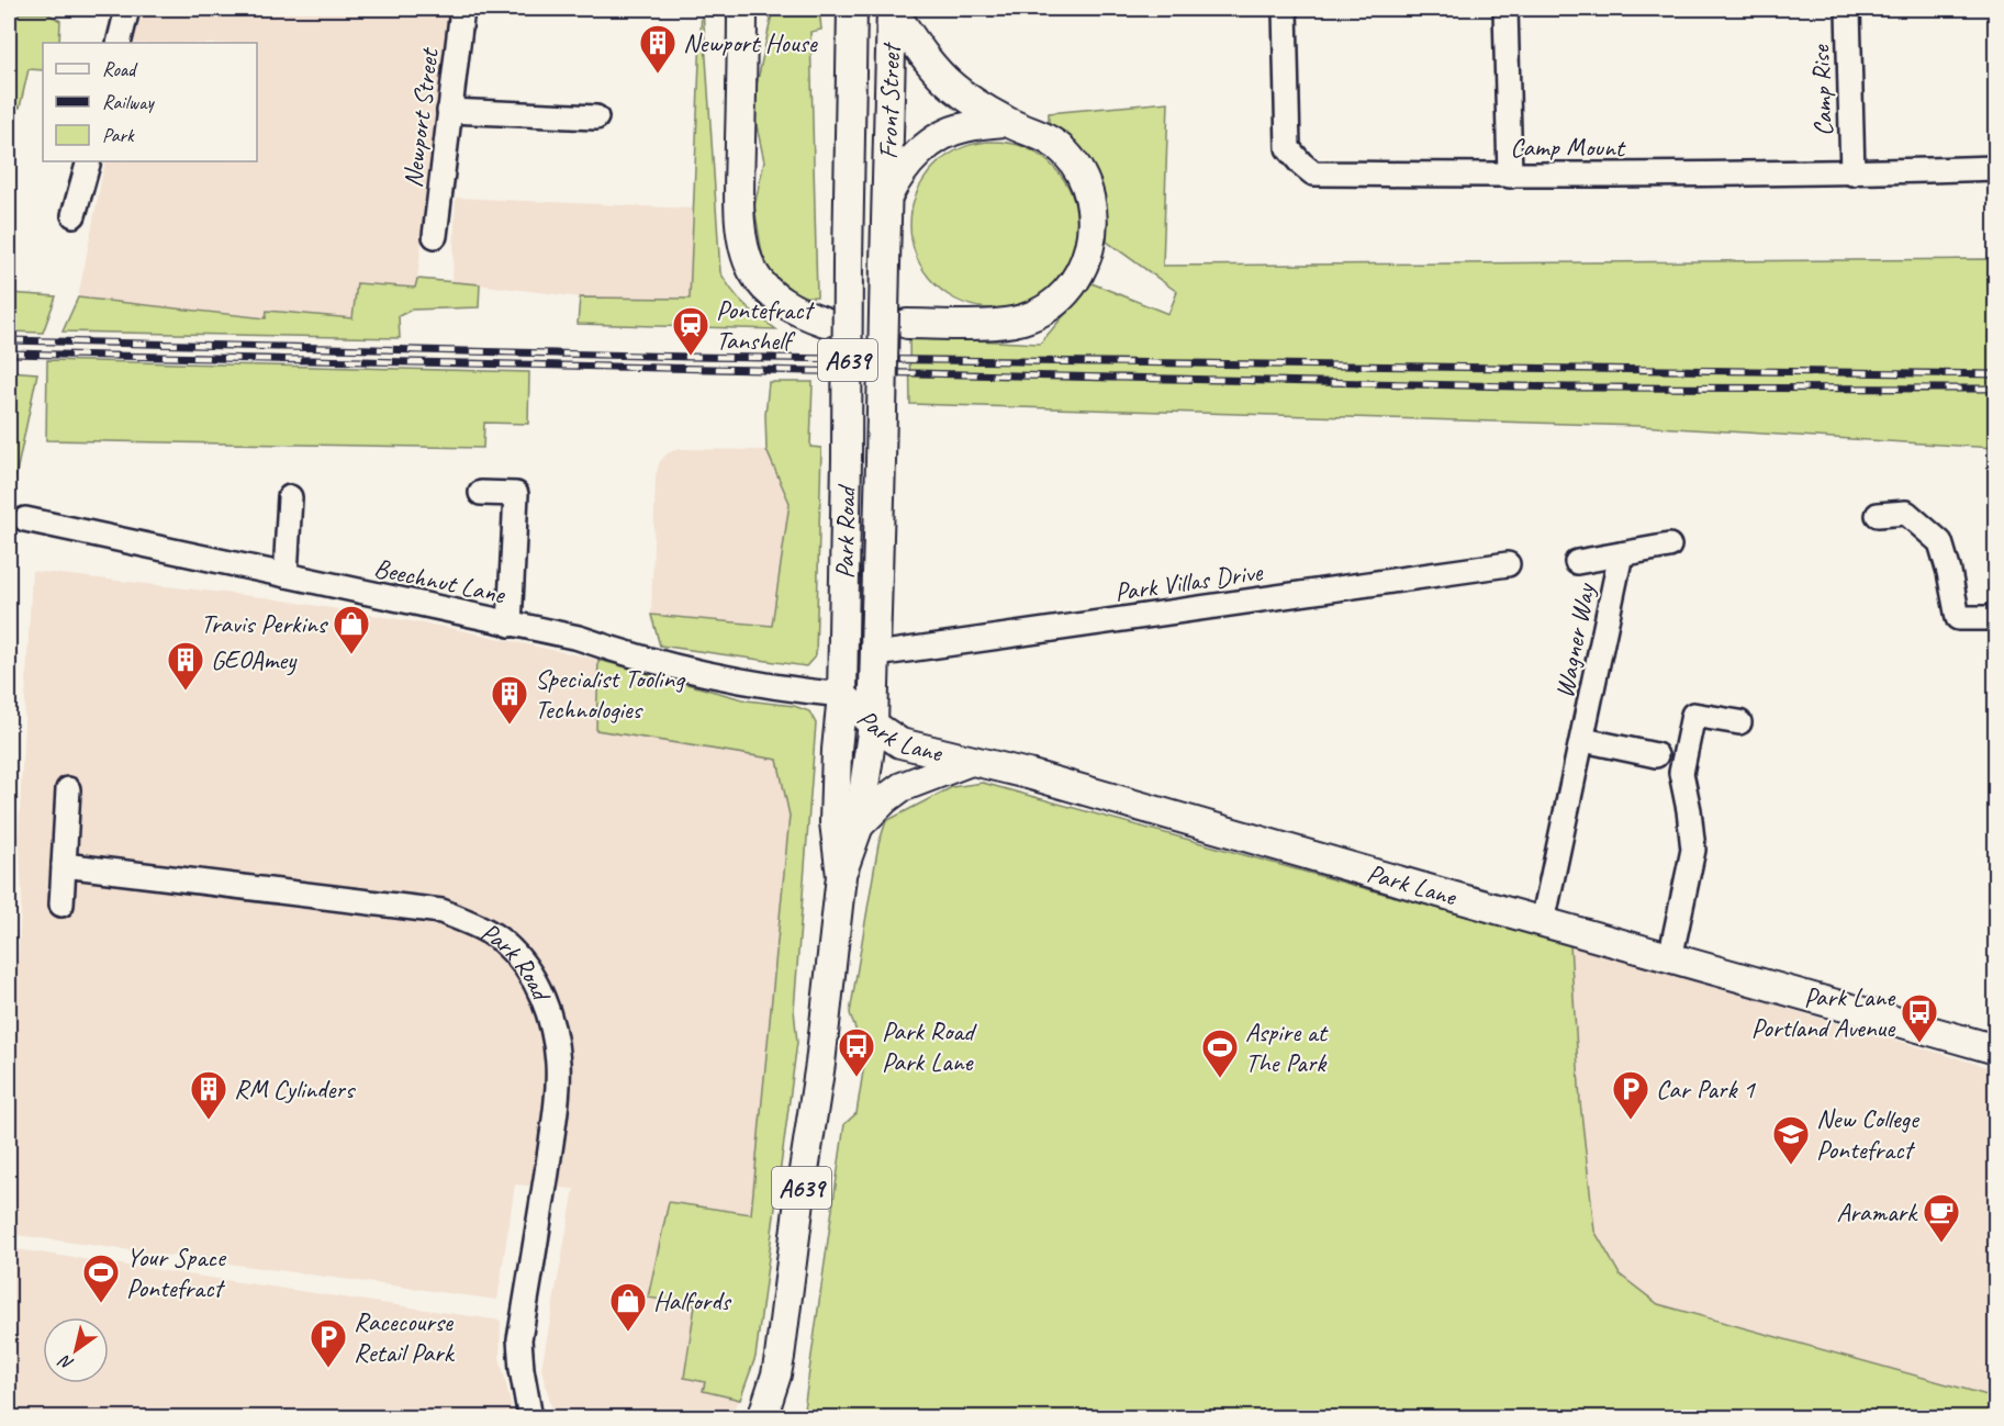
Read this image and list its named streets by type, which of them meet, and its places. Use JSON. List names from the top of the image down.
{
  "streets": {
    "main road": [
      "Front Street",
      "A639",
      "Park Road",
      "Park Lane"
    ],
    "street": [
      "Camp Rise",
      "Newport Street",
      "Camp Mount",
      "Beechnut Lane",
      "Park Villas Drive",
      "Wagner Way"
    ]
  },
  "crossings": [
    ["Camp Rise", "Camp Mount"],
    ["Front Street", "Park Road"],
    ["Park Road", "Beechnut Lane"],
    ["Park Road", "Park Villas Drive"],
    ["Park Road", "Park Lane"],
    ["Beechnut Lane", "Park Lane"],
    ["Wagner Way", "Park Lane"]
  ],
  "places": {
    "building": [
      "Newport House",
      "GEOAmey",
      "Specialist Tooling Technologies",
      "RM Cylinders"
    ],
    "station": ["Pontefract Tanshelf"],
    "shop": ["Travis Perkins", "Halfords"],
    "bus stop": ["Park Lane Portland Avenue", "Park Road Park Lane"],
    "sports": ["Aspire at The Park", "Your Space Pontefract"],
    "parking": ["Car Park 1", "Racecourse Retail Park"],
    "school or university": ["New College Pontefract"],
    "cafe": ["Aramark"]
  },
  "legend": ["Road", "Railway", "Park"],
  "north": "bottom left"
}
